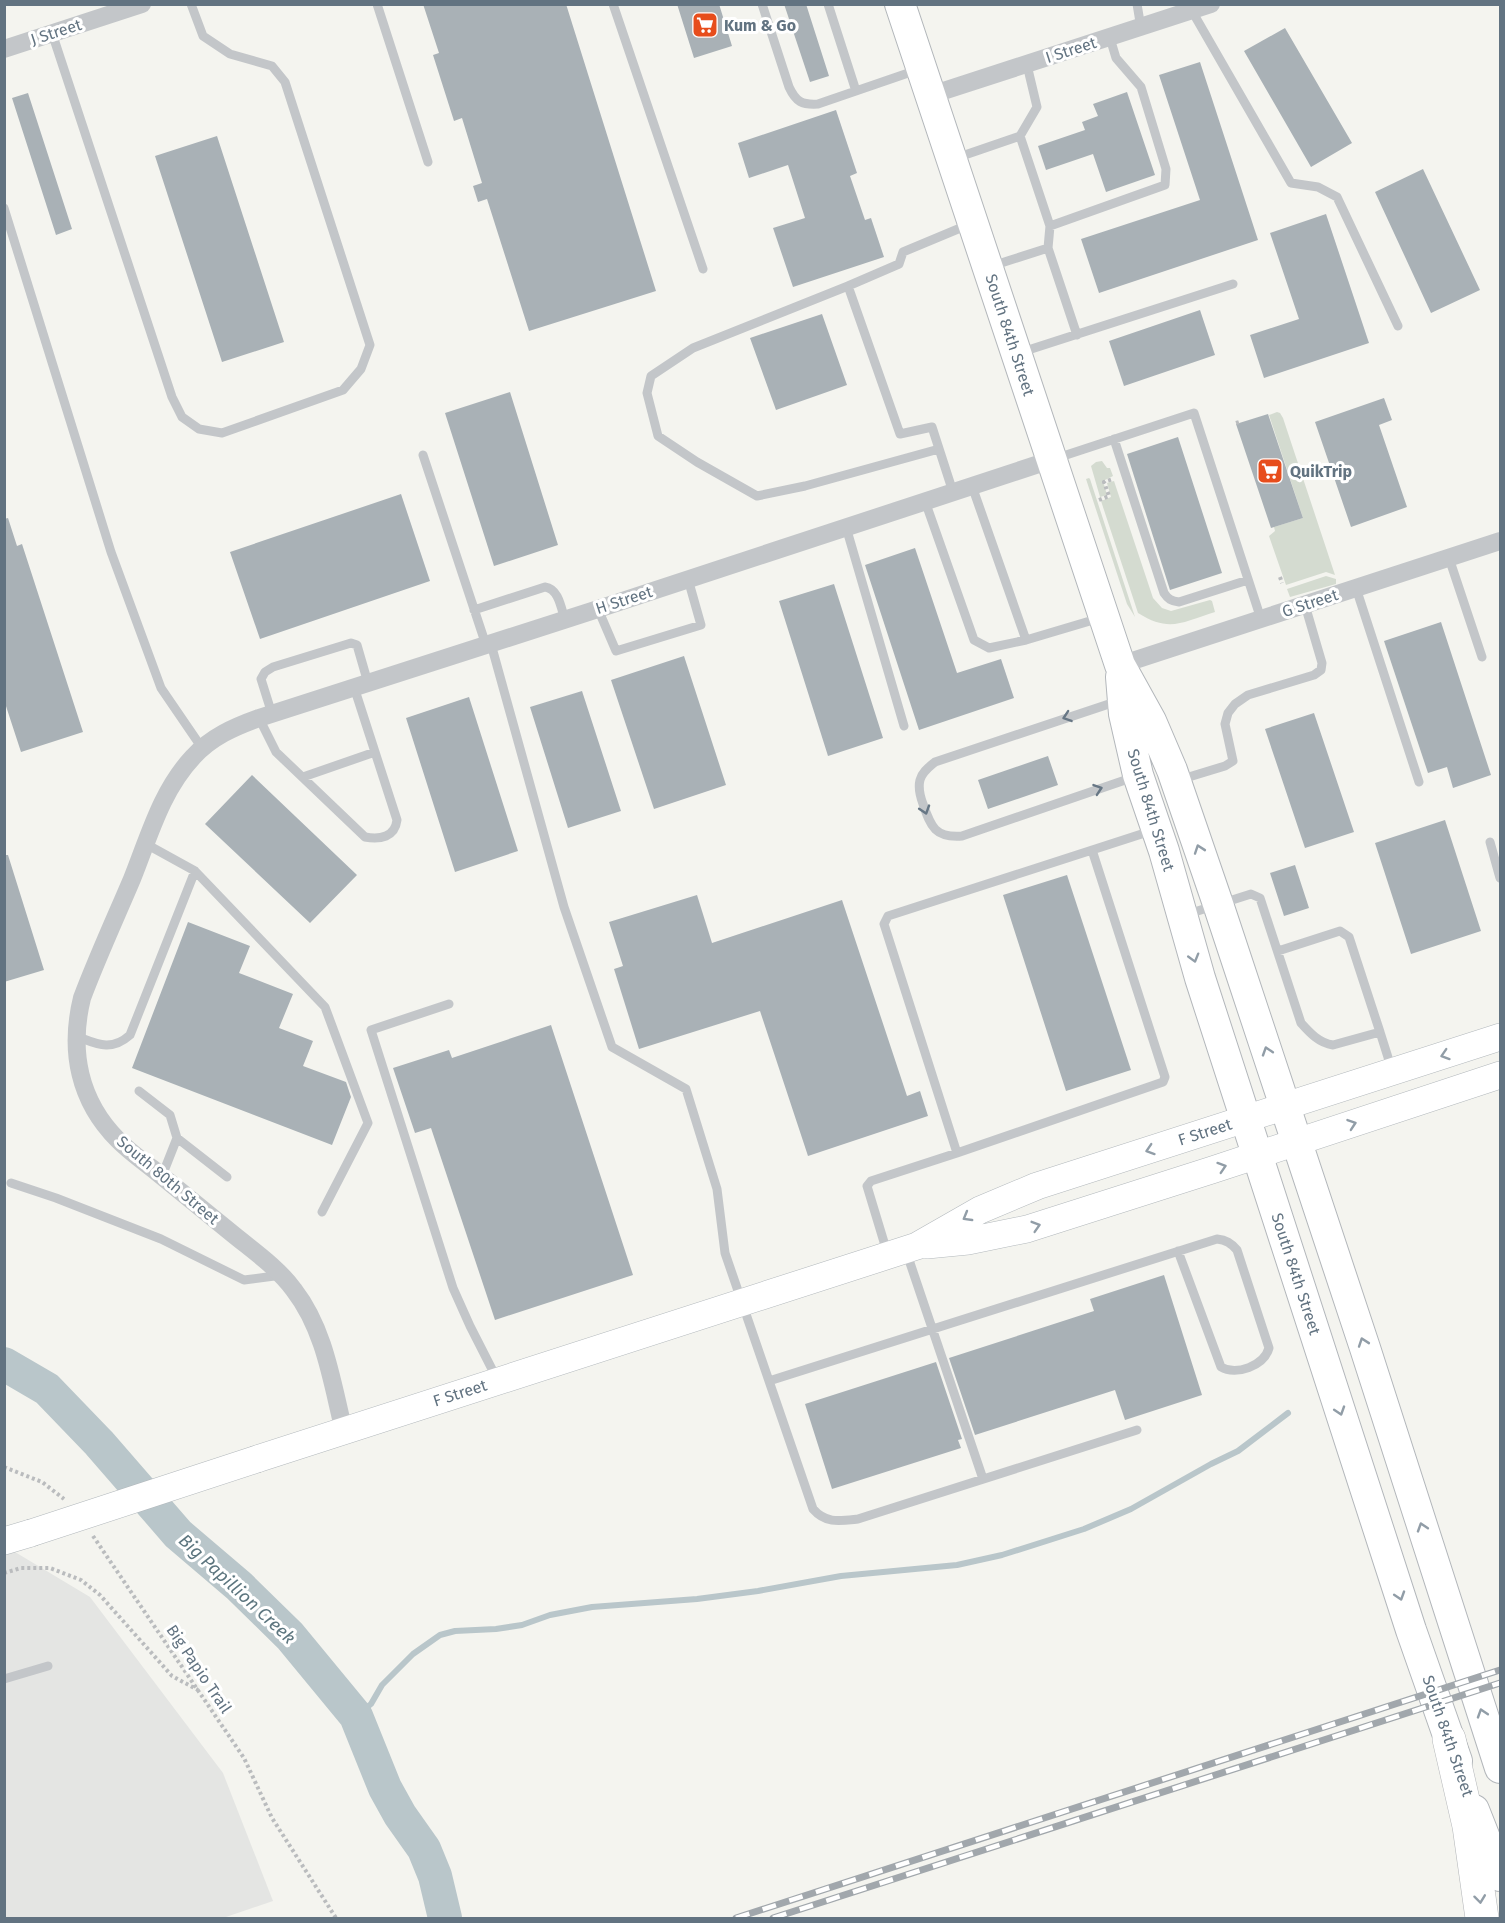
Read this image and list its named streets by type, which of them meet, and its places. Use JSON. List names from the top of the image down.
{
  "streets": {
    "main road": ["South 84th Street"],
    "street": [
      "J Street",
      "I Street",
      "H Street",
      "G Street",
      "F Street",
      "South 80th Street"
    ],
    "path": ["Big Papio Trail"]
  },
  "crossings": [
    ["I Street", "South 84th Street"],
    ["South 84th Street", "H Street"],
    ["South 84th Street", "G Street"],
    ["South 84th Street", "F Street"],
    ["H Street", "South 80th Street"],
    ["F Street", "South 80th Street"]
  ],
  "water": ["Big Papillion Creek"],
  "places": {
    "supermarket": ["Kum & Go", "QuikTrip"]
  }
}
